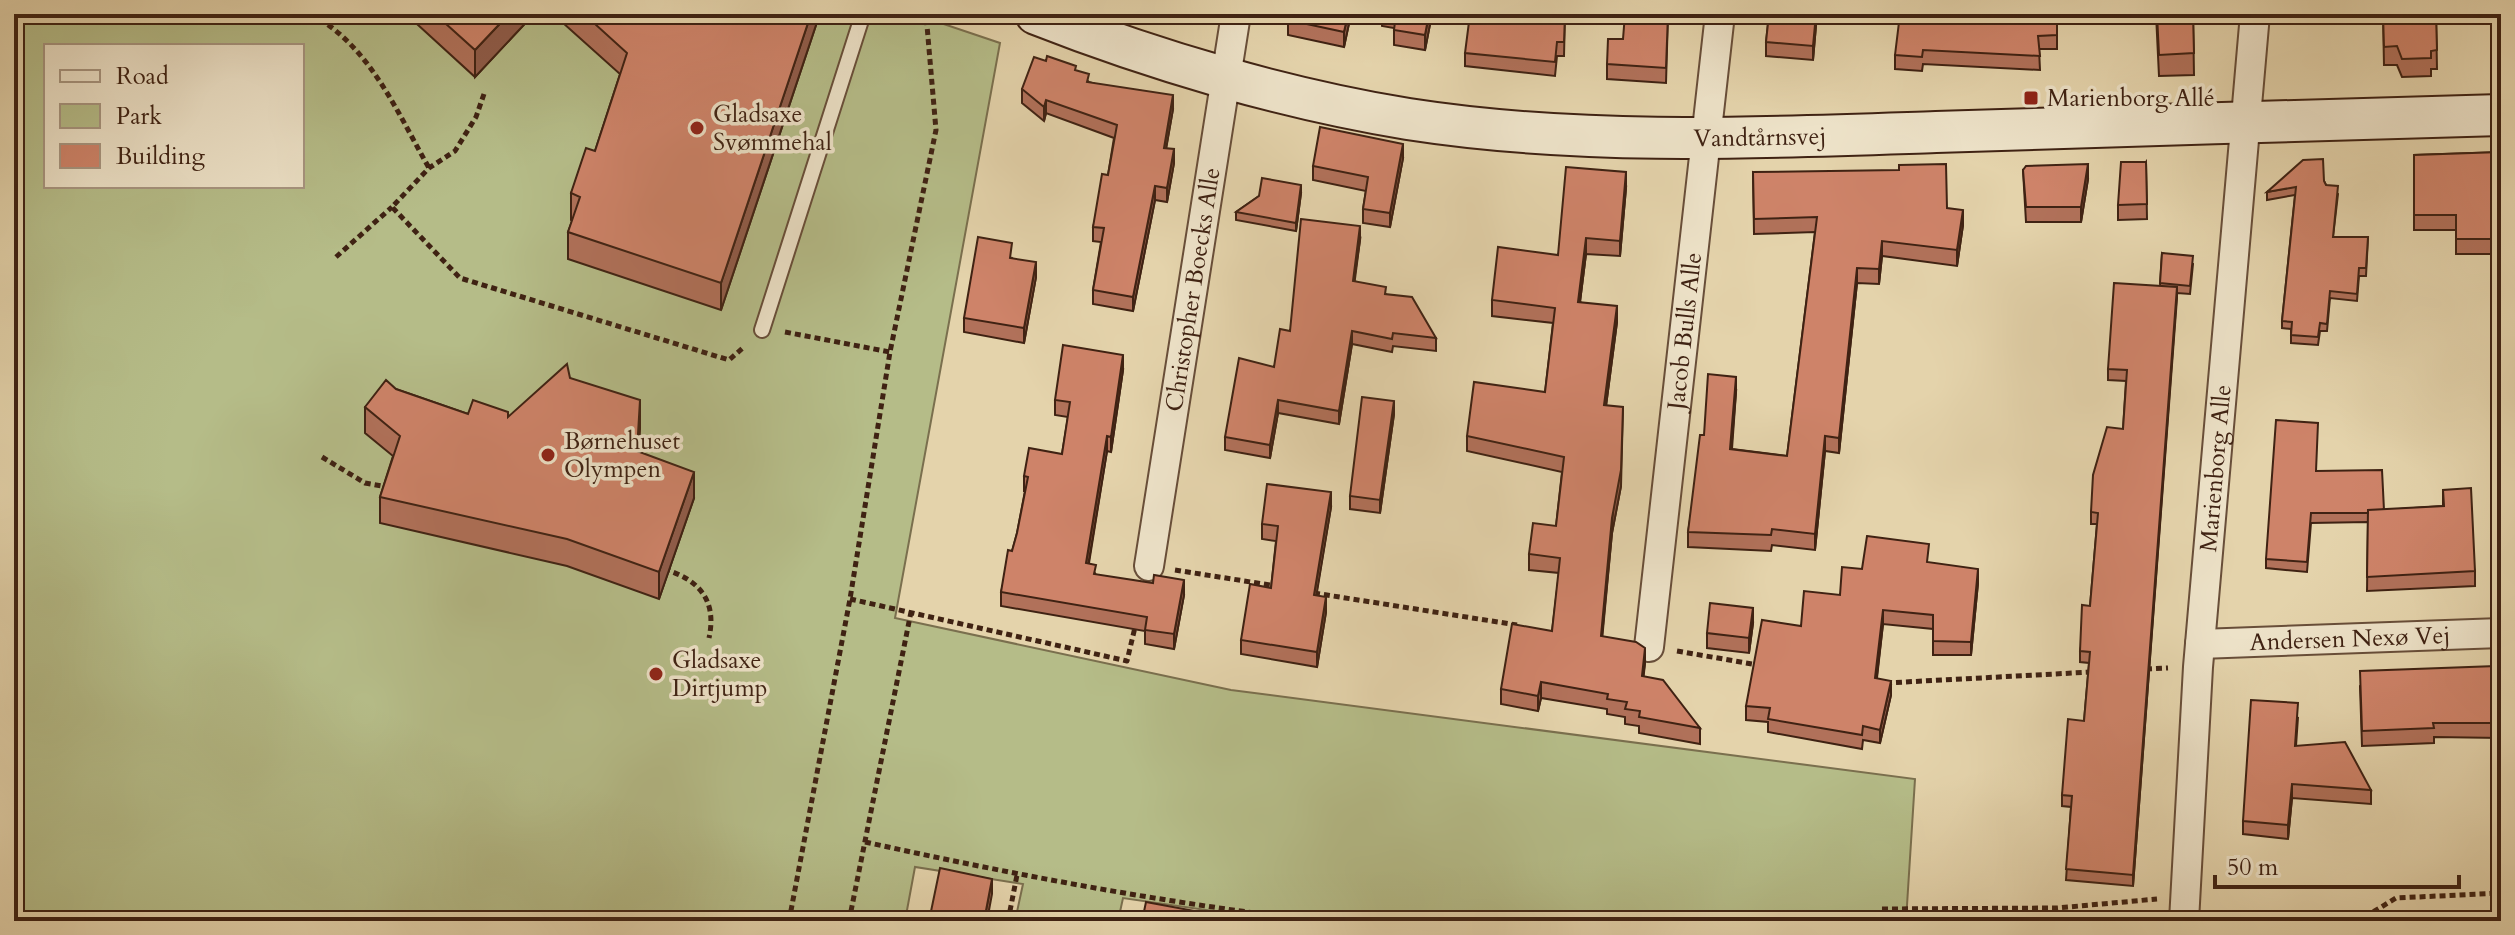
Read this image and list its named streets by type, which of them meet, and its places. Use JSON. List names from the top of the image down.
{
  "streets": {
    "street": [
      "Vandtårnsvej",
      "Christopher Boecks Alle",
      "Jacob Bulls Alle",
      "Marienborg Alle",
      "Andersen Nexø Vej"
    ]
  },
  "crossings": [
    ["Vandtårnsvej", "Christopher Boecks Alle"],
    ["Vandtårnsvej", "Jacob Bulls Alle"],
    ["Vandtårnsvej", "Marienborg Alle"],
    ["Marienborg Alle", "Andersen Nexø Vej"]
  ],
  "places": {
    "transit": ["Marienborg Allé"],
    "other": ["Gladsaxe Svømmehal", "Børnehuset Olympen", "Gladsaxe Dirtjump"]
  },
  "legend": ["Road", "Park", "Building"],
  "scale_bar": "50 m"
}
